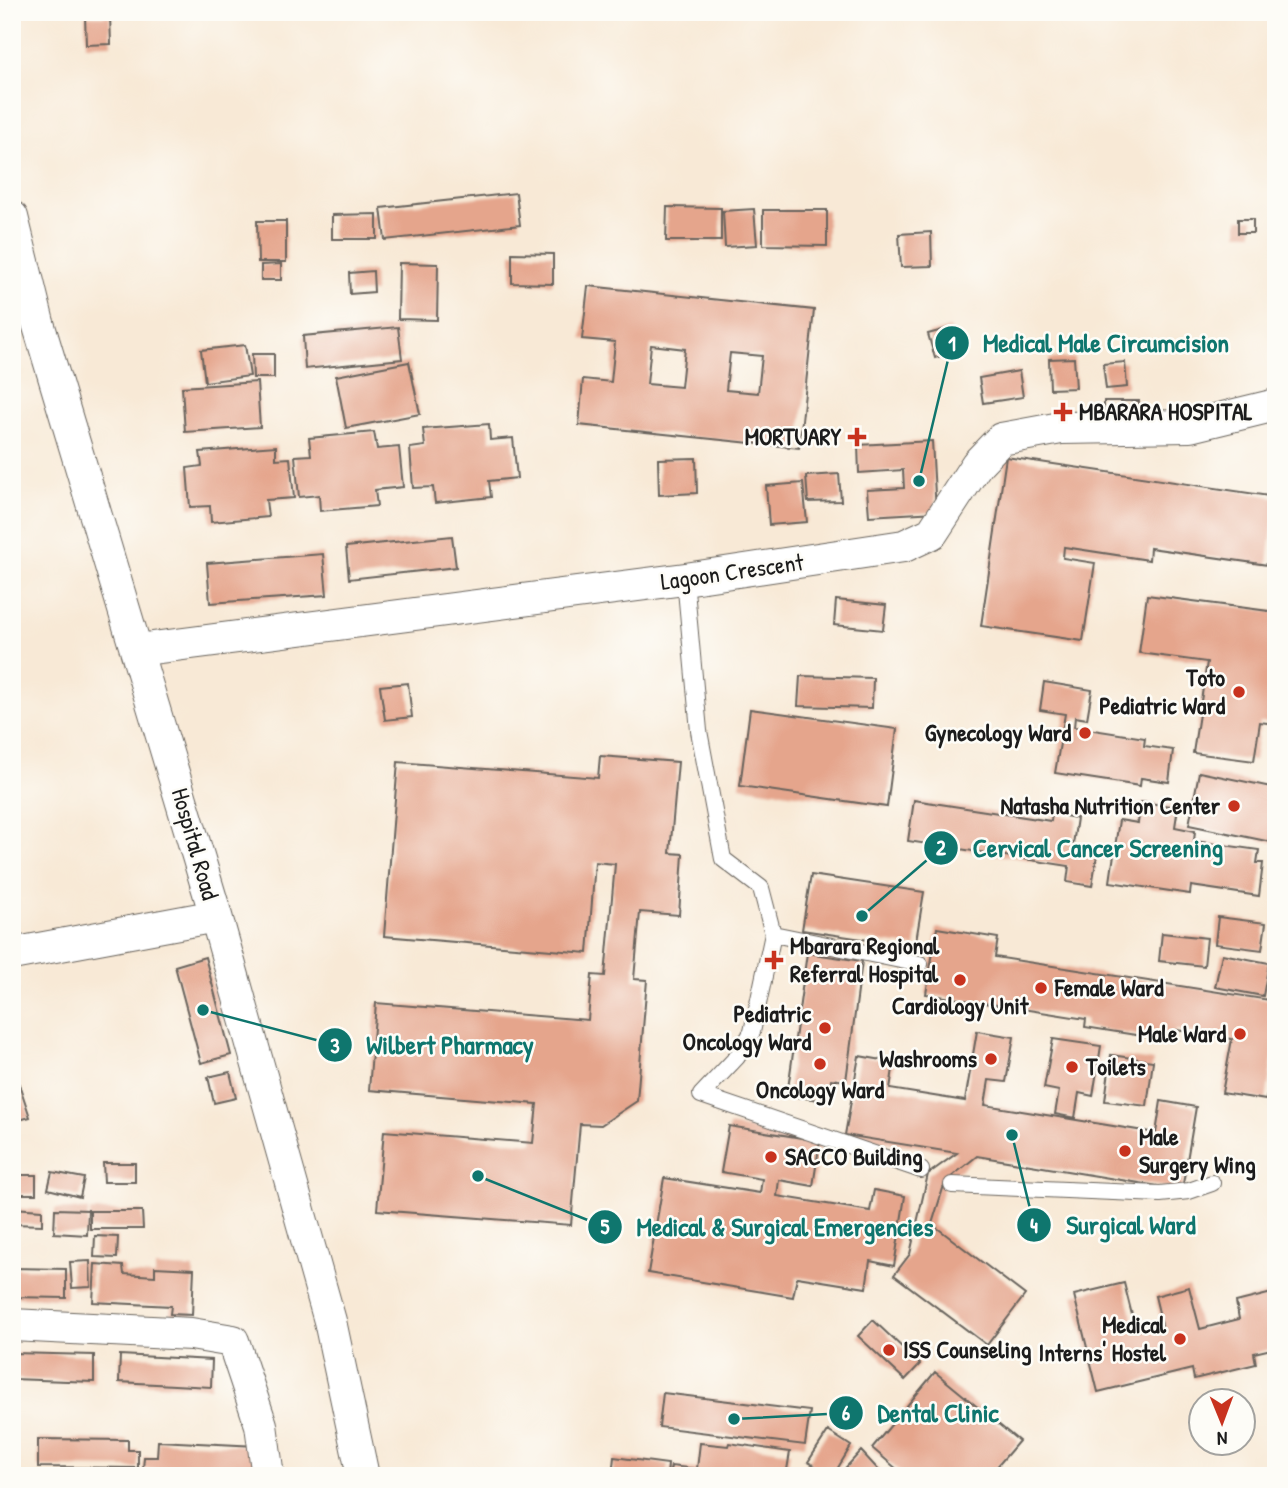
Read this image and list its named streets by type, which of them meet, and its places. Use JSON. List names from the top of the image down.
{
  "streets": {
    "street": ["Lagoon Crescent", "Hospital Road"]
  },
  "crossings": [
    ["Lagoon Crescent", "Hospital Road"]
  ],
  "places": {
    "health": ["MBARARA HOSPITAL", "MORTUARY", "Mbarara Regional Referral Hospital"],
    "other": [
      "Medical Male Circumcision",
      "Toto Pediatric Ward",
      "Gynecology Ward",
      "Natasha Nutrition Center",
      "Cervical Cancer Screening",
      "Cardiology Unit",
      "Female Ward",
      "Wilbert Pharmacy",
      "Pediatric Oncology Ward",
      "Male Ward",
      "Washrooms",
      "Oncology Ward",
      "Toilets",
      "Surgical Ward",
      "Male Surgery Wing",
      "SACCO Building",
      "Medical & Surgical Emergencies",
      "Medical Interns' Hostel",
      "ISS Counseling",
      "Dental Clinic"
    ]
  },
  "north": "bottom"
}
